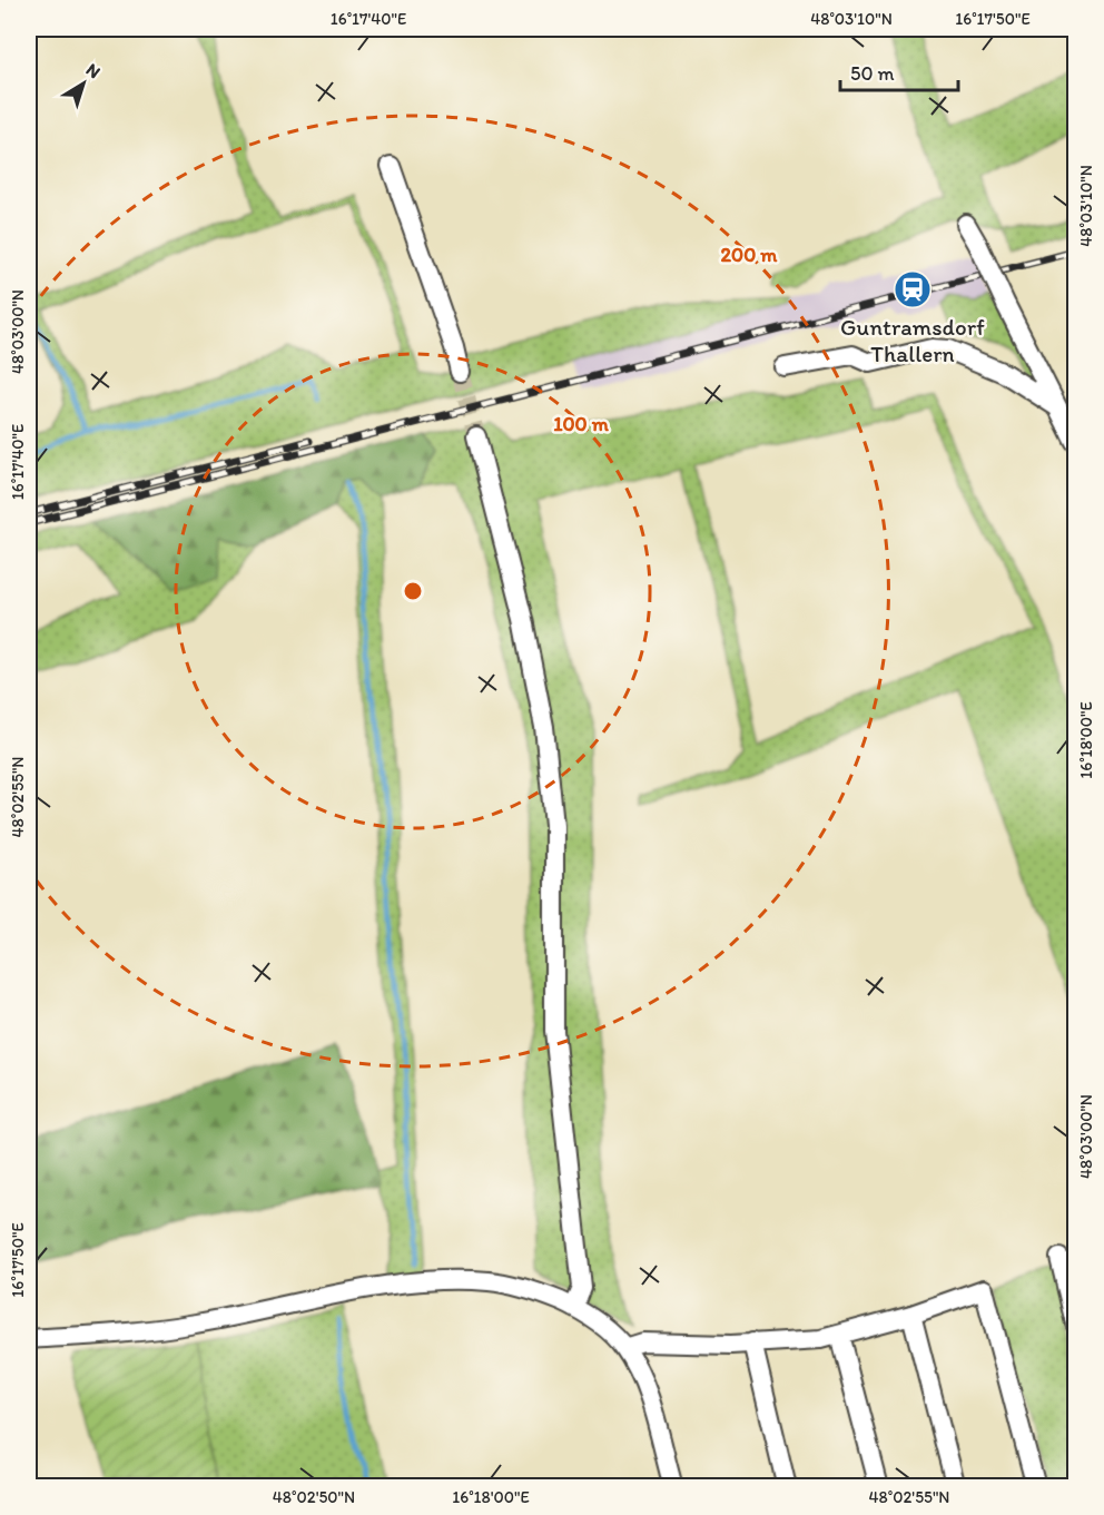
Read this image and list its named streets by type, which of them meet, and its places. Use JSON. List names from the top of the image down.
{
  "places": {
    "station": ["Guntramsdorf Thallern"]
  },
  "scale_bar": "50 m",
  "north": "top right",
  "coordinates": [
    "16°17'40\"E",
    "48°03'10\"N",
    "16°17'50\"E",
    "48°03'00\"N",
    "16°18'00\"E",
    "48°02'55\"N",
    "48°02'50\"N"
  ],
  "rings": ["200 m", "100 m"]
}
